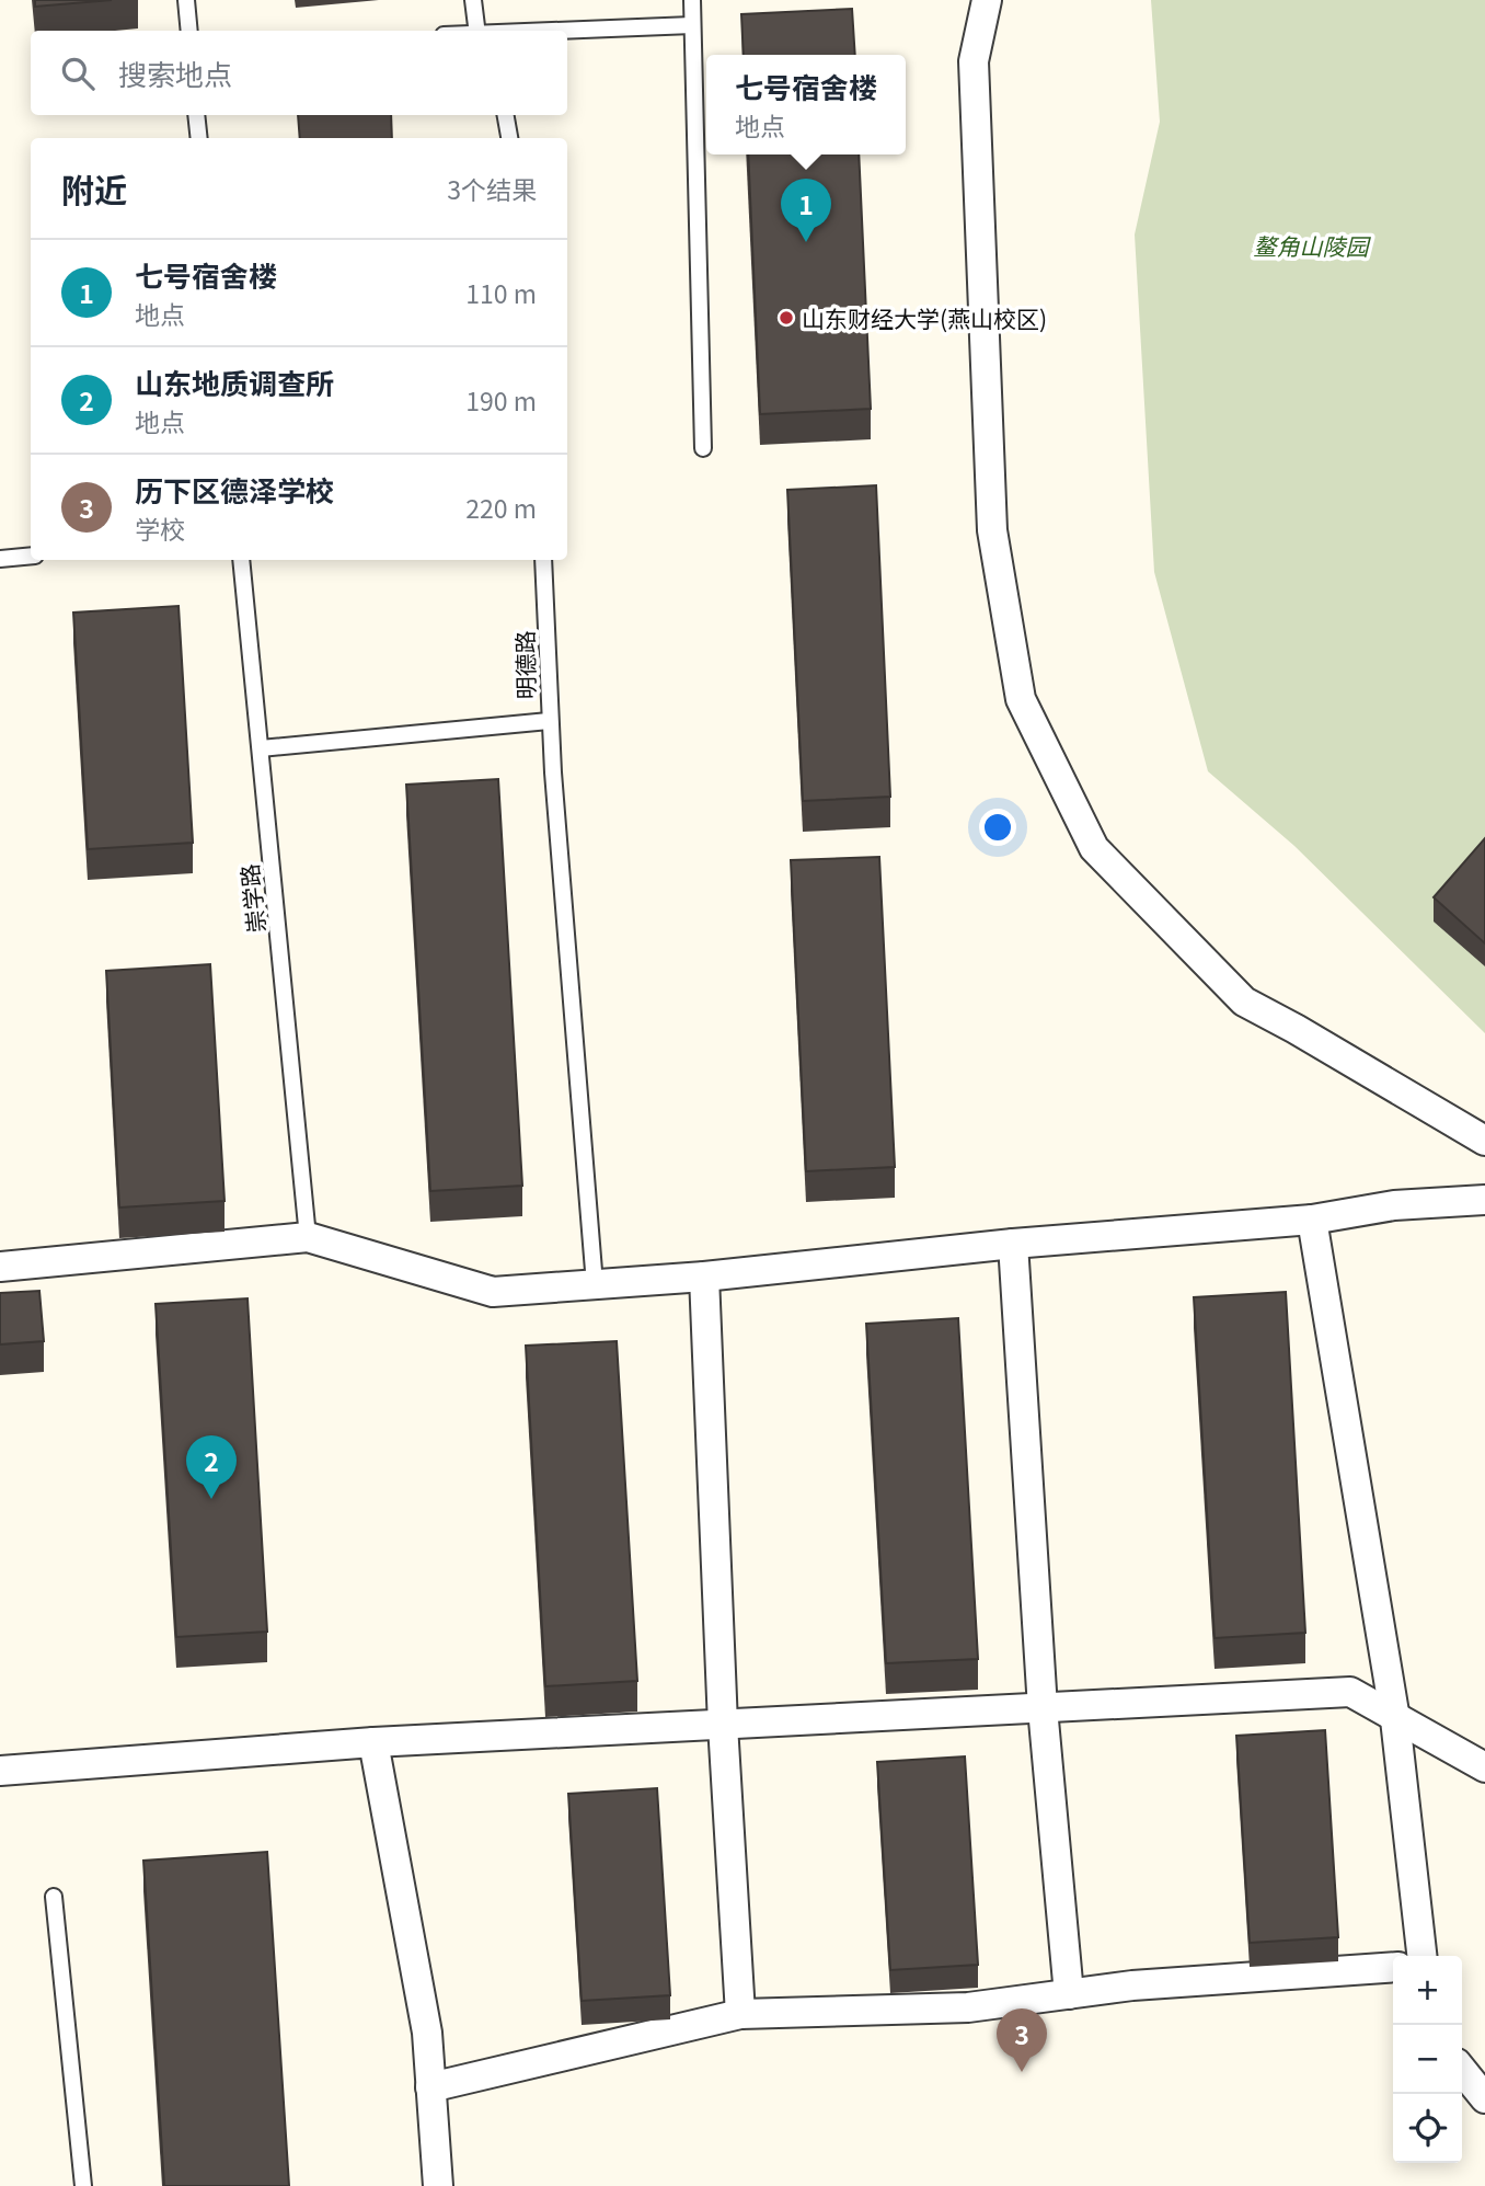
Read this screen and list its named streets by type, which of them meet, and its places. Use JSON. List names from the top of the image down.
{
  "streets": {
    "lane": ["明德路", "崇学路"]
  },
  "parks": ["鳌角山陵园"],
  "places": ["山东财经大学(燕山校区)"],
  "page": {
    "search": "搜索地点",
    "popup": ["七号宿舍楼", "地点"],
    "heading": ["附近", "3个结果"],
    "pins": ["1", "2", "3"],
    "list": [
      {
        "mark": "1",
        "name": "七号宿舍楼",
        "note": "地点",
        "value": "110 m"
      },
      {
        "mark": "2",
        "name": "山东地质调查所",
        "note": "地点",
        "value": "190 m"
      },
      {
        "mark": "3",
        "name": "历下区德泽学校",
        "note": "学校",
        "value": "220 m"
      }
    ],
    "map_buttons": ["+", "−"]
  }
}
